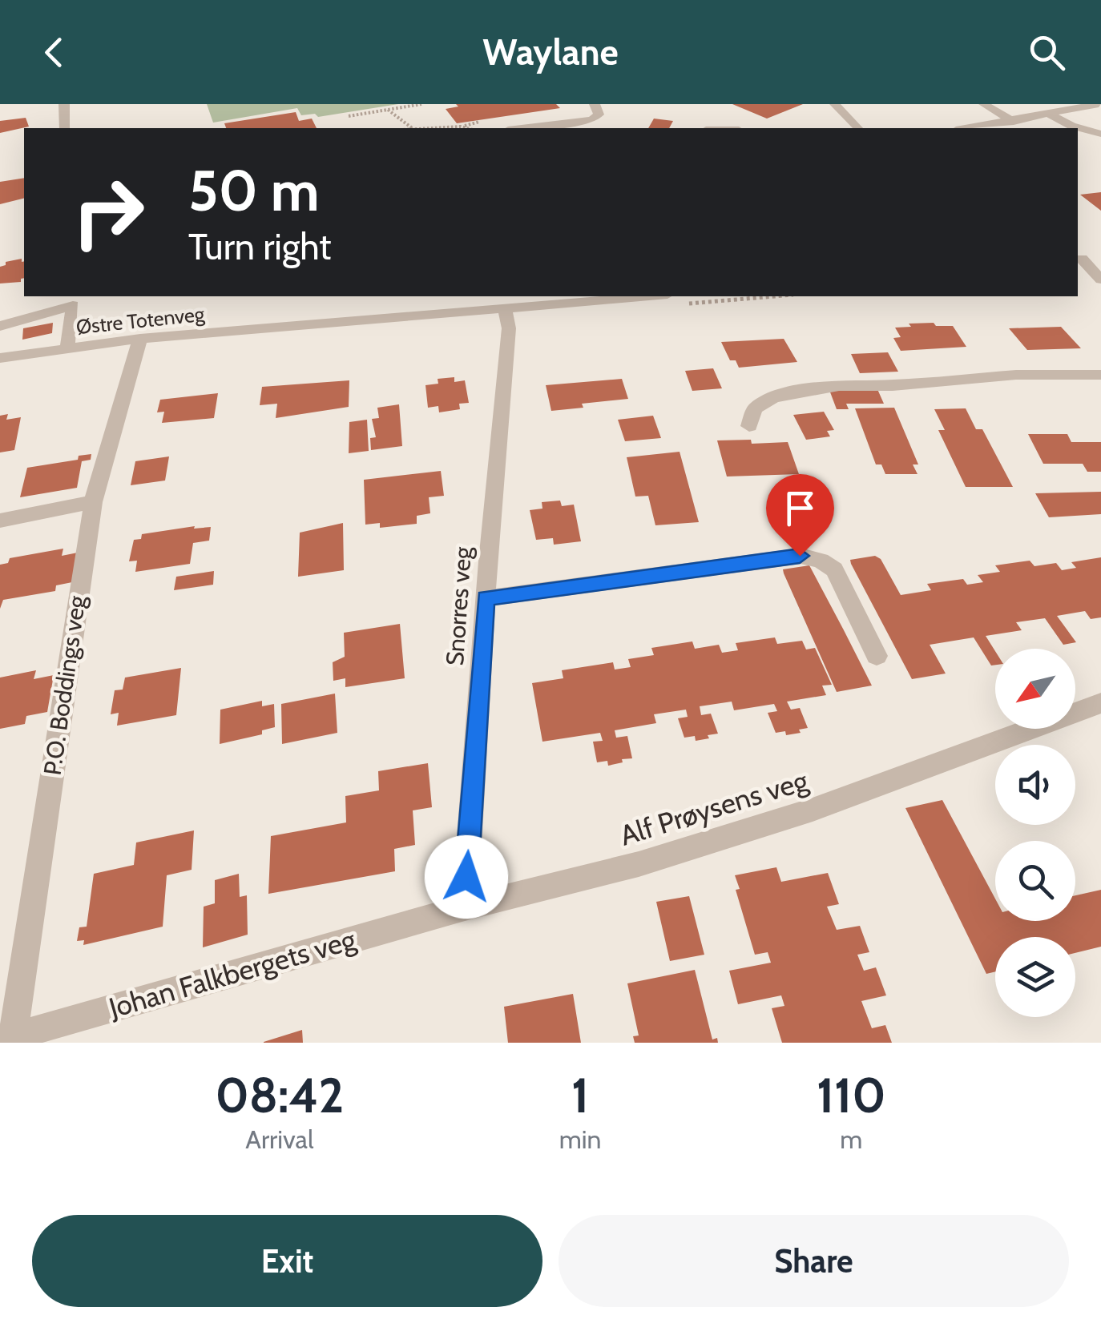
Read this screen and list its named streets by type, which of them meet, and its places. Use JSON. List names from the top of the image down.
{
  "streets": {
    "street": [
      "Østre Totenveg",
      "Snorres veg",
      "P.O. Boddings veg",
      "Alf Prøysens veg",
      "Johan Falkbergets veg"
    ]
  },
  "crossings": [
    ["Østre Totenveg", "Snorres veg"],
    ["Østre Totenveg", "P.O. Boddings veg"],
    ["Snorres veg", "Alf Prøysens veg"],
    ["Snorres veg", "Johan Falkbergets veg"],
    ["P.O. Boddings veg", "Johan Falkbergets veg"],
    ["Alf Prøysens veg", "Johan Falkbergets veg"]
  ],
  "north": "bottom left",
  "page": {
    "header": "Waylane",
    "turn": ["50 m", "Turn right"],
    "eta": [
      "08:42",
      "Arrival",
      "1",
      "min",
      "110",
      "m"
    ],
    "buttons": ["Exit", "Share"]
  }
}
